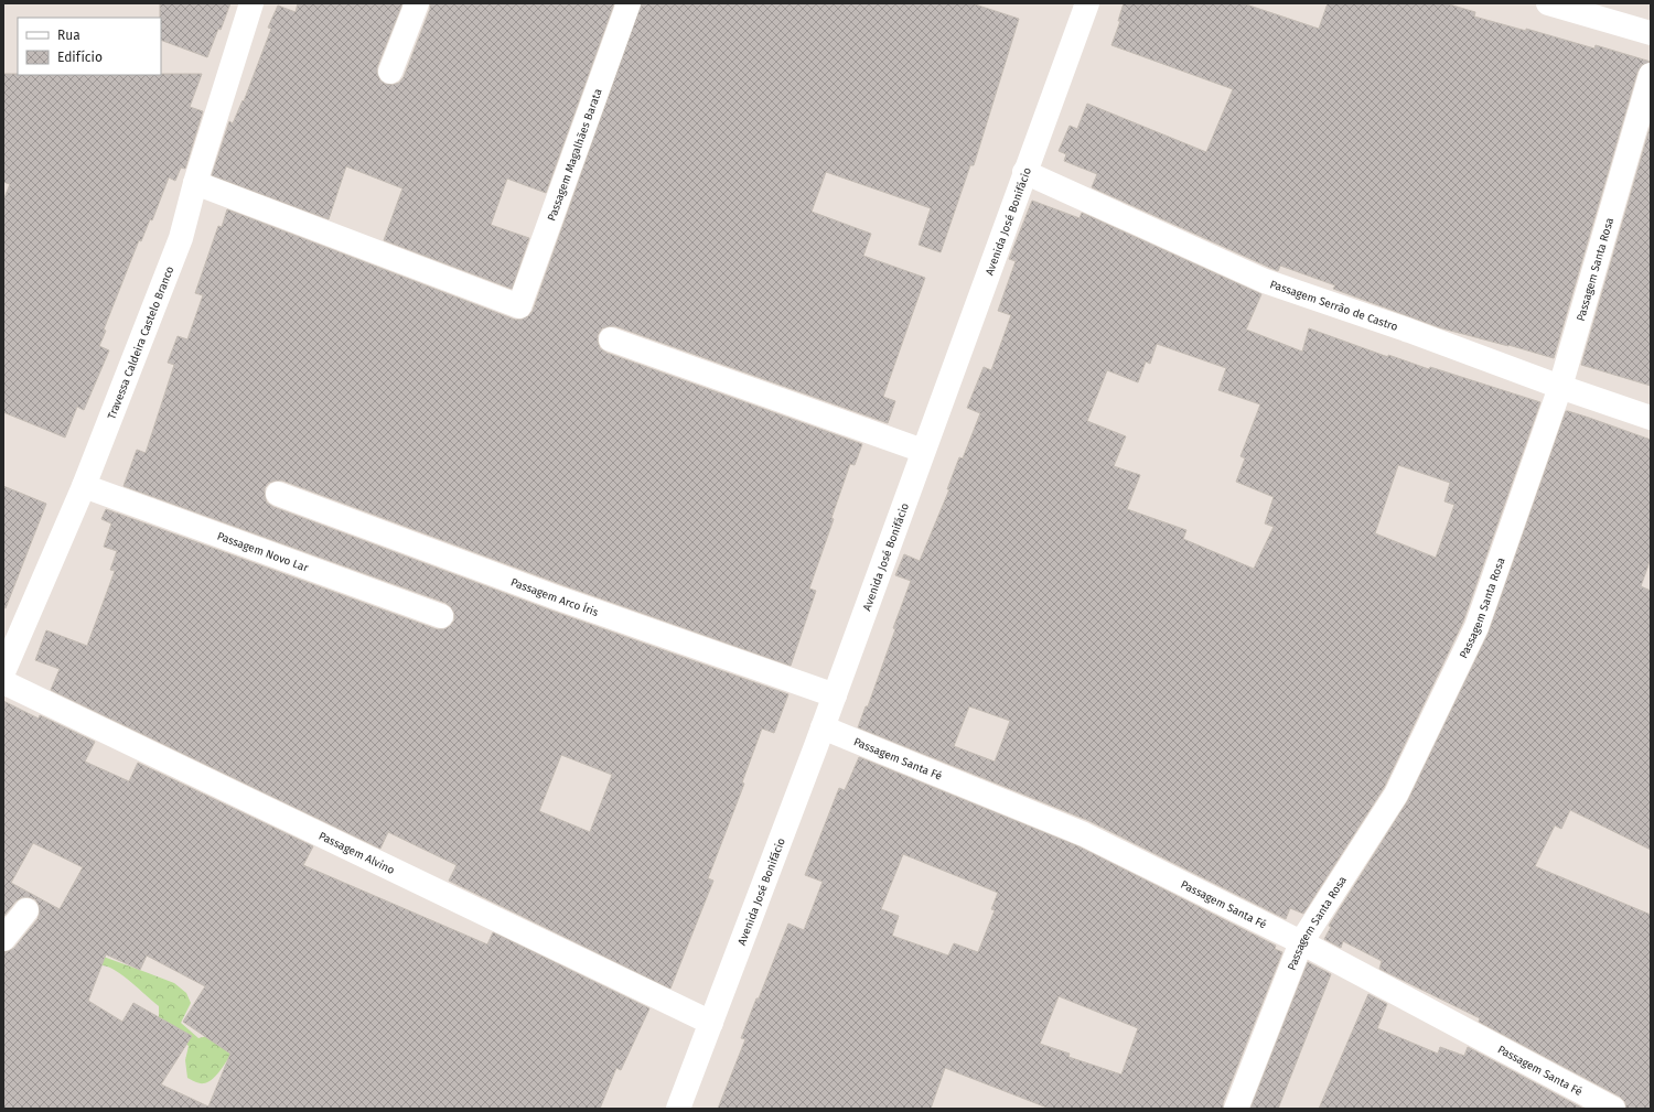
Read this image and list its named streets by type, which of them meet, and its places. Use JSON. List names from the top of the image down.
{
  "streets": {
    "street": [
      "Passagem Magalhães Barata",
      "Avenida José Bonifácio",
      "Passagem Santa Rosa",
      "Passagem Serrão de Castro",
      "Travessa Caldeira Castelo Branco",
      "Passagem Novo Lar",
      "Passagem Arco Íris",
      "Passagem Santa Fé",
      "Passagem Alvino"
    ]
  },
  "crossings": [
    ["Passagem Magalhães Barata", "Travessa Caldeira Castelo Branco"],
    ["Avenida José Bonifácio", "Passagem Serrão de Castro"],
    ["Avenida José Bonifácio", "Passagem Arco Íris"],
    ["Avenida José Bonifácio", "Passagem Santa Fé"],
    ["Avenida José Bonifácio", "Passagem Alvino"],
    ["Passagem Santa Rosa", "Passagem Serrão de Castro"],
    ["Passagem Santa Rosa", "Passagem Santa Fé"],
    ["Travessa Caldeira Castelo Branco", "Passagem Novo Lar"]
  ],
  "legend": ["Rua", "Edifício"]
}
